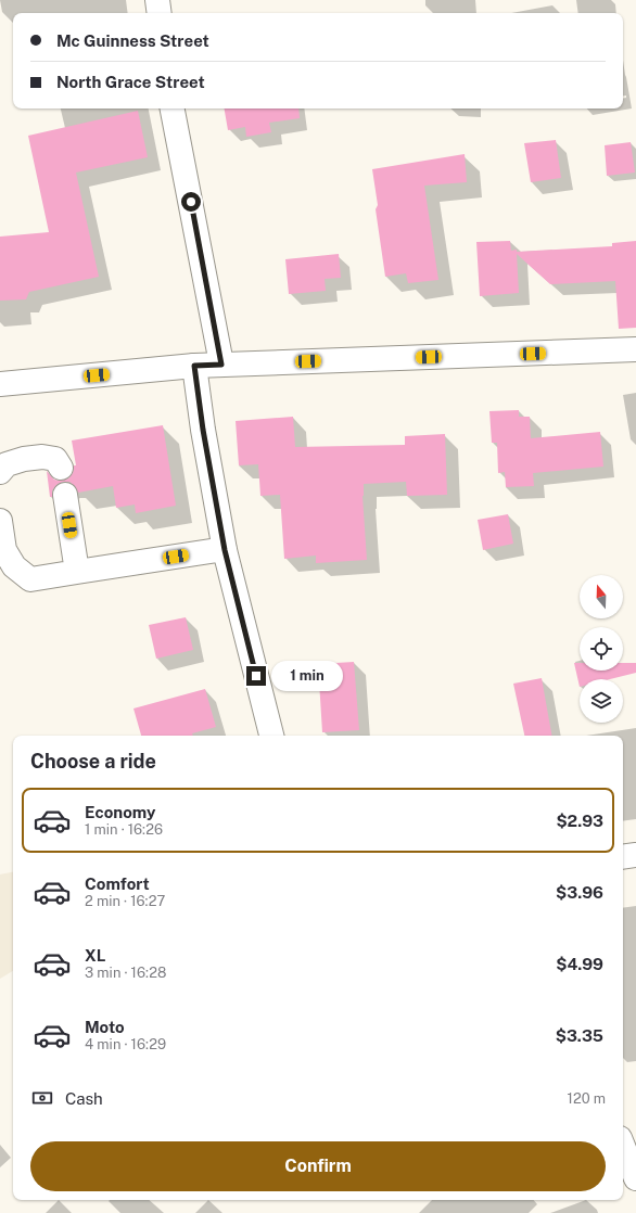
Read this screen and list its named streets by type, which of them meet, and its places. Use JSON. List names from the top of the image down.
{
  "north": "top",
  "page": {
    "banner": ["Mc Guinness Street", "North Grace Street"],
    "bubble": "1 min",
    "heading": "Choose a ride",
    "list": [
      {
        "name": "Economy",
        "note": "1 min · 16:26",
        "value": "$2.93"
      },
      {
        "name": "Comfort",
        "note": "2 min · 16:27",
        "value": "$3.96"
      },
      {
        "name": "XL",
        "note": "3 min · 16:28",
        "value": "$4.99"
      },
      {
        "name": "Moto",
        "note": "4 min · 16:29",
        "value": "$3.35"
      }
    ],
    "pay": ["Cash", "120 m"],
    "buttons": "Confirm"
  }
}
